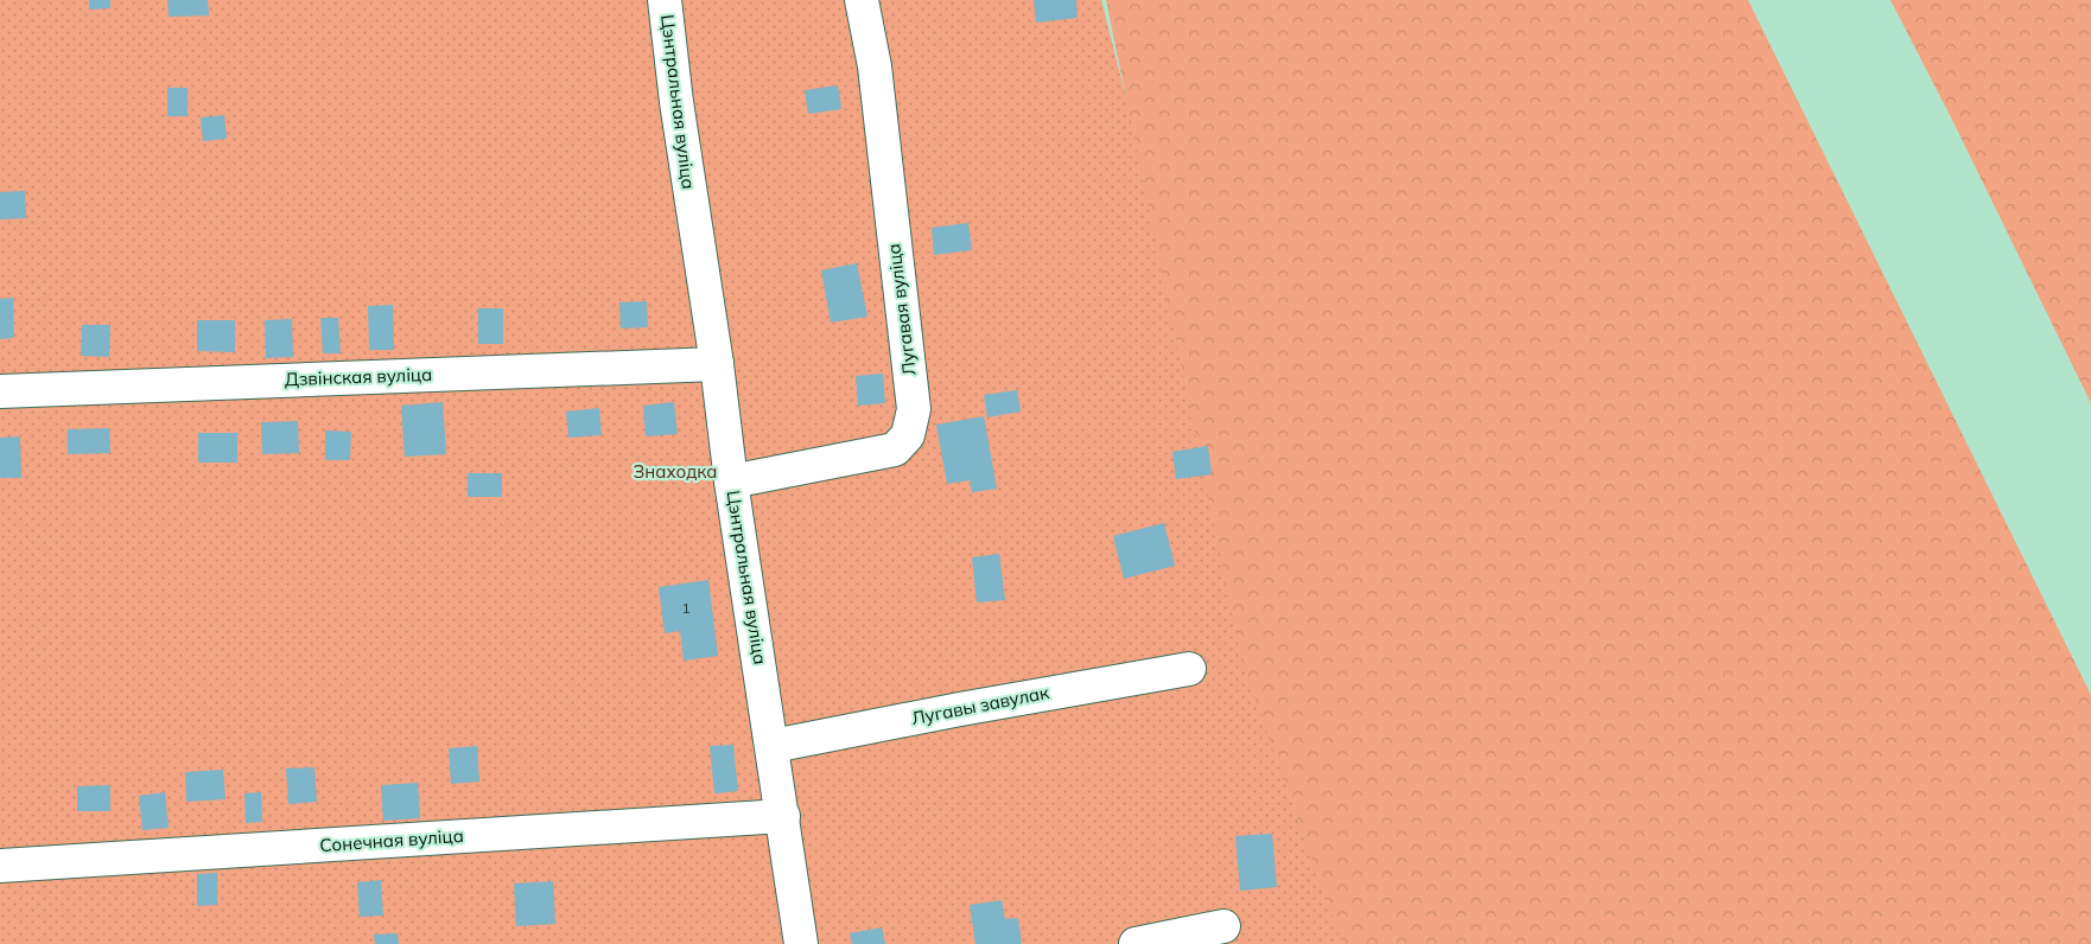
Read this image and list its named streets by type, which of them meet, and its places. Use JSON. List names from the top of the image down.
{
  "streets": {
    "street": [
      "Цэнтральная вуліца",
      "Лугавая вуліца",
      "Дзвінская вуліца",
      "Лугавы завулак",
      "Сонечная вуліца"
    ]
  },
  "crossings": [
    ["Цэнтральная вуліца", "Лугавая вуліца"],
    ["Цэнтральная вуліца", "Дзвінская вуліца"],
    ["Цэнтральная вуліца", "Лугавы завулак"],
    ["Цэнтральная вуліца", "Сонечная вуліца"]
  ],
  "parks": ["Знаходка"],
  "house_numbers": ["1"]
}
